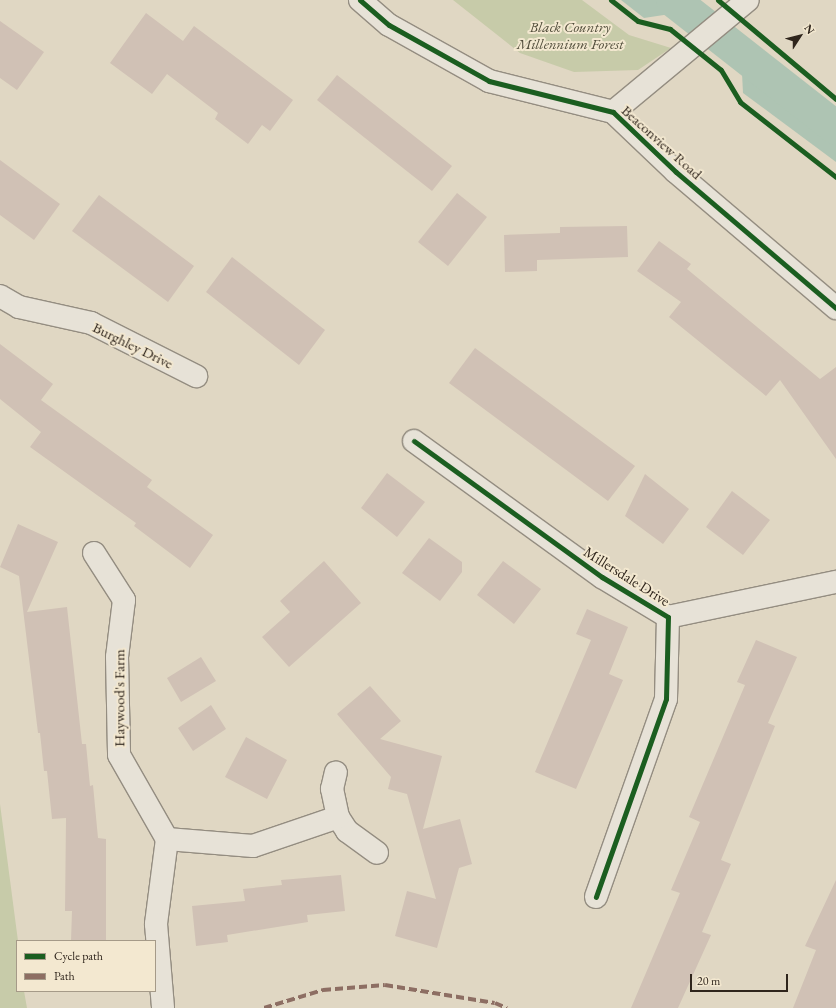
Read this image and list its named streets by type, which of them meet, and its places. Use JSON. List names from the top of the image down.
{
  "streets": {
    "street": [
      "Beaconview Road",
      "Burghley Drive",
      "Millersdale Drive",
      "Haywood's Farm"
    ]
  },
  "parks": ["Black Country Millennium Forest"],
  "legend": ["Cycle path", "Path"],
  "scale_bar": "20 m",
  "north": "top right"
}
